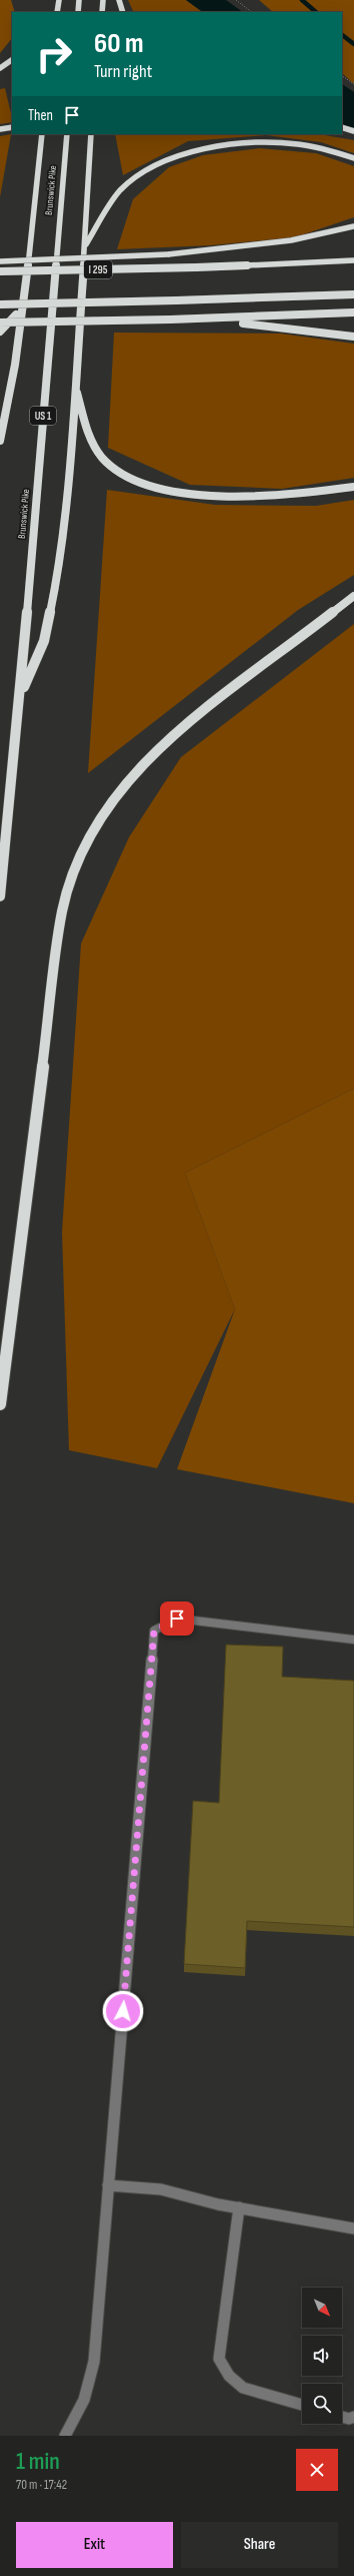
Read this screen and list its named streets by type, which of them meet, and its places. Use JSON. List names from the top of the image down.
{
  "streets": {
    "highway": ["Brunswick Pike", "I 295", "US 1"]
  },
  "north": "bottom right",
  "page": {
    "turn": ["60 m", "Turn right"],
    "then": "Then",
    "heading": ["1 min", "70 m · 17:42"],
    "buttons": ["Exit", "Share"]
  }
}
